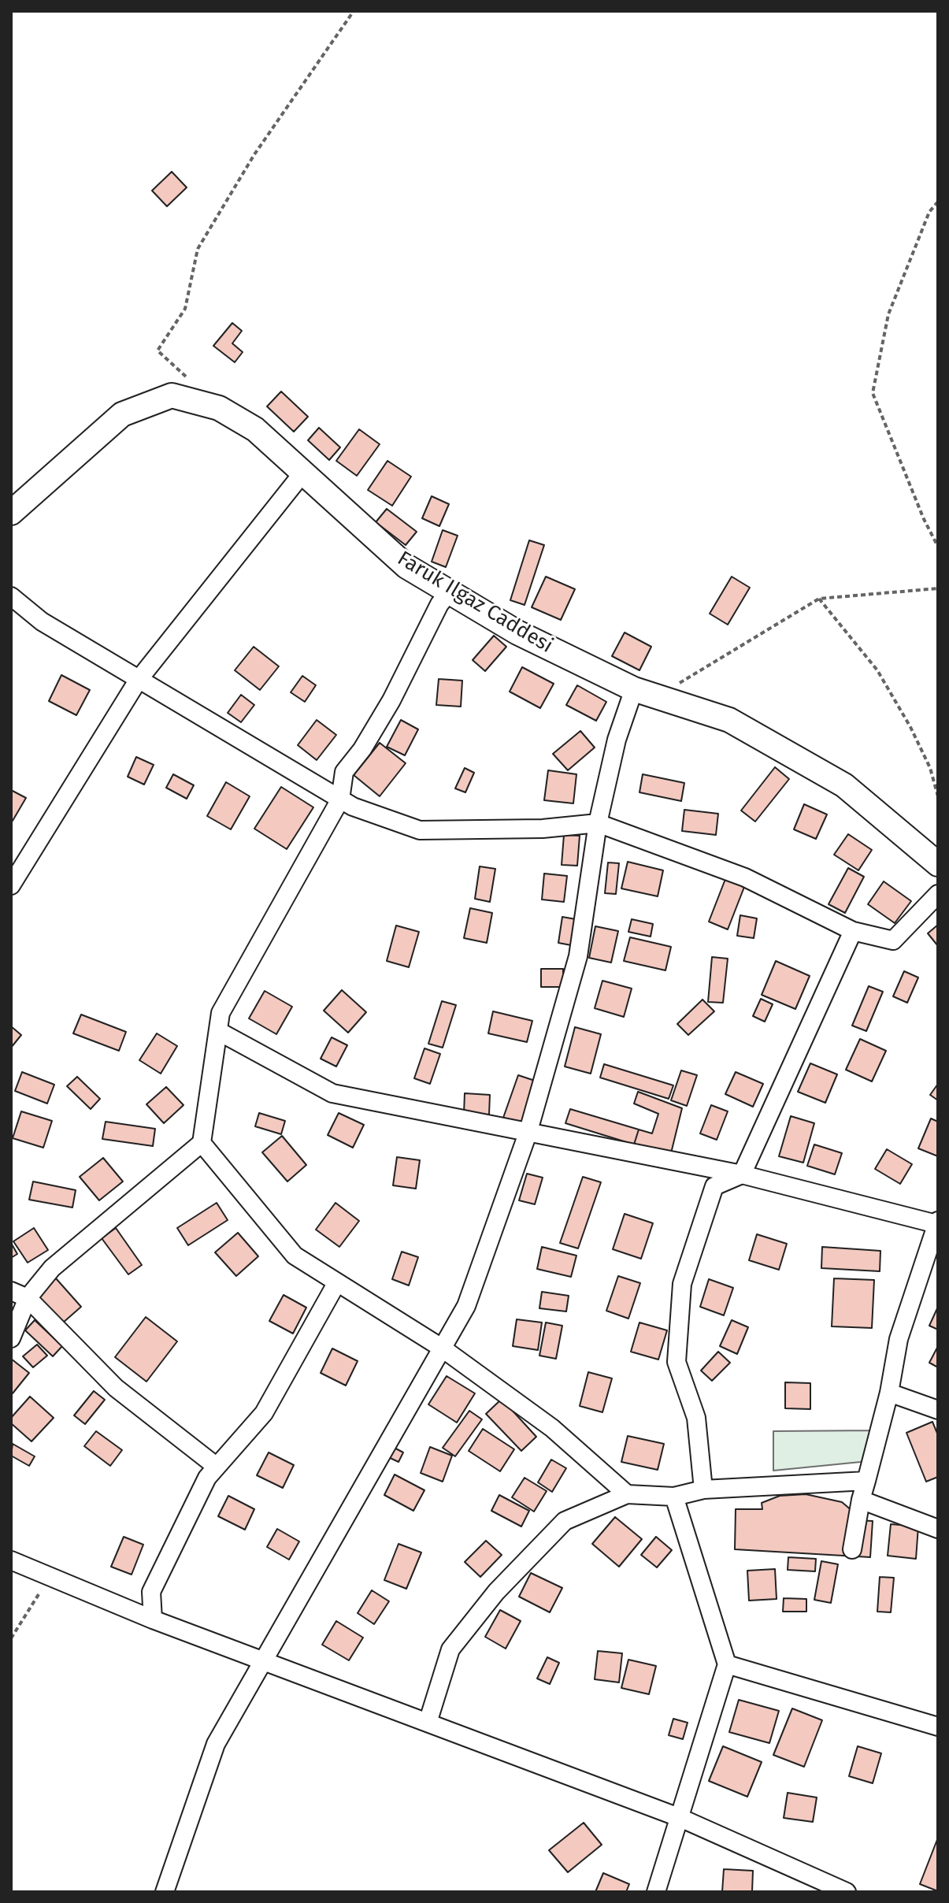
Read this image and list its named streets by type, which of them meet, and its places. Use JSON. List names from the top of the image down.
{
  "streets": {
    "street": ["Faruk Ilgaz Caddesi"]
  }
}
